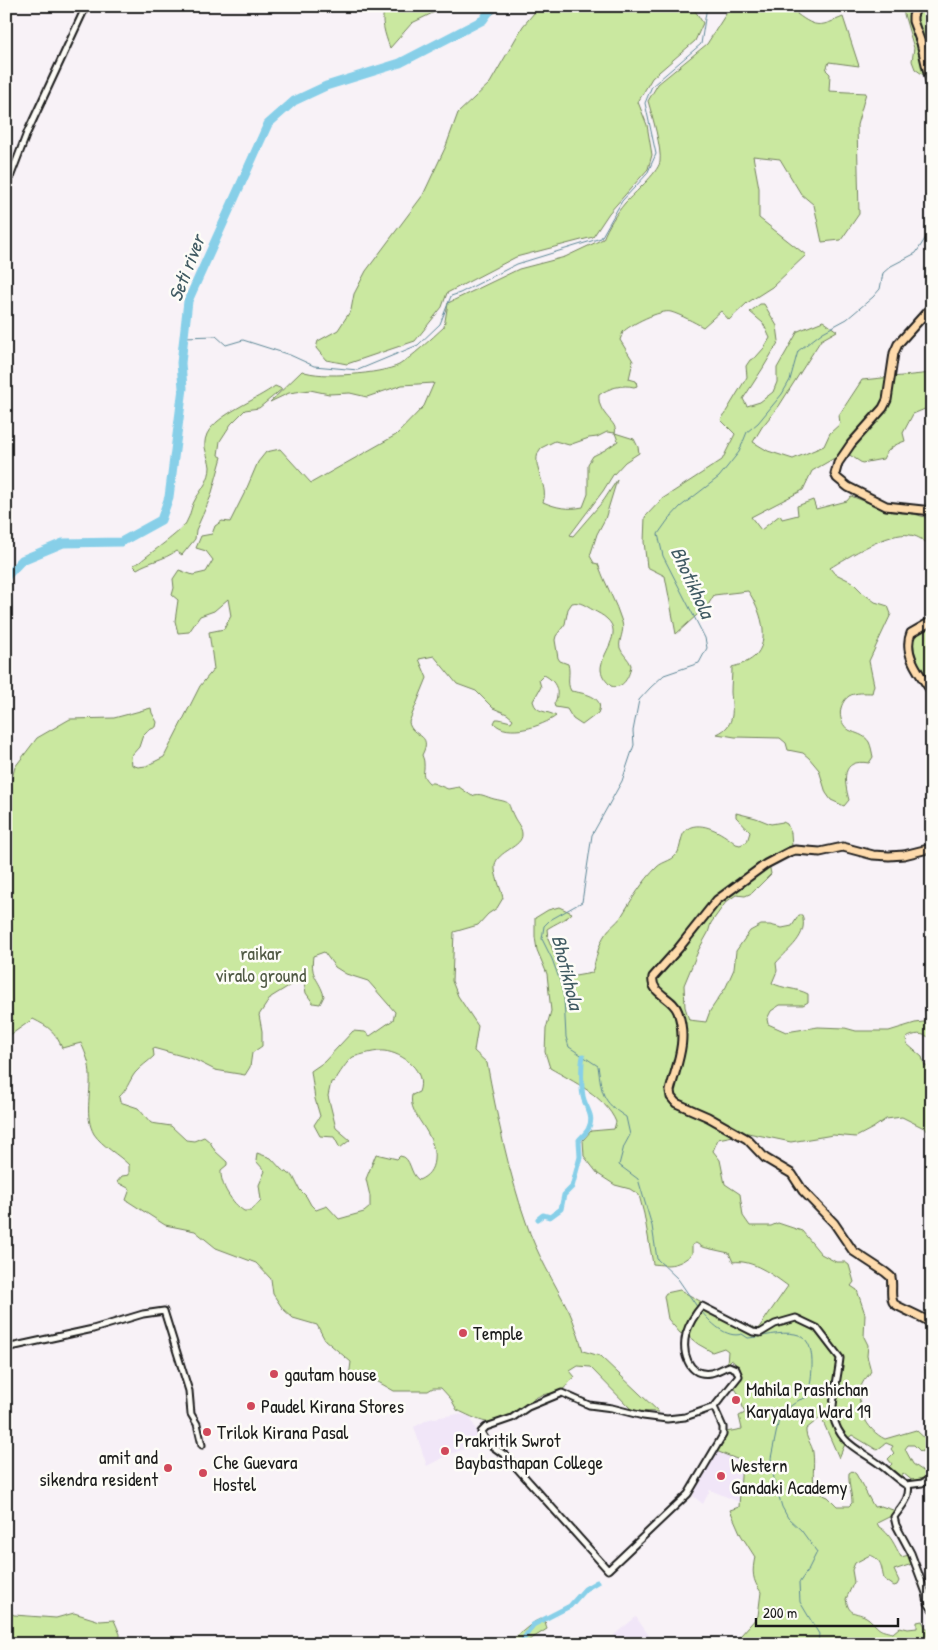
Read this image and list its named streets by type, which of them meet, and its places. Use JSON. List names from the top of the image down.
{
  "water": ["Seti river", "Bhotikhola"],
  "parks": ["raikar viralo ground"],
  "places": [
    "Temple",
    "gautam house",
    "Mahila Prashichan Karyalaya Ward 19",
    "Paudel Kirana Stores",
    "Trilok Kirana Pasal",
    "Prakritik Swrot Baybasthapan College",
    "amit and sikendra resident",
    "Che Guevara Hostel",
    "Western Gandaki Academy"
  ],
  "scale_bar": "200 m"
}
